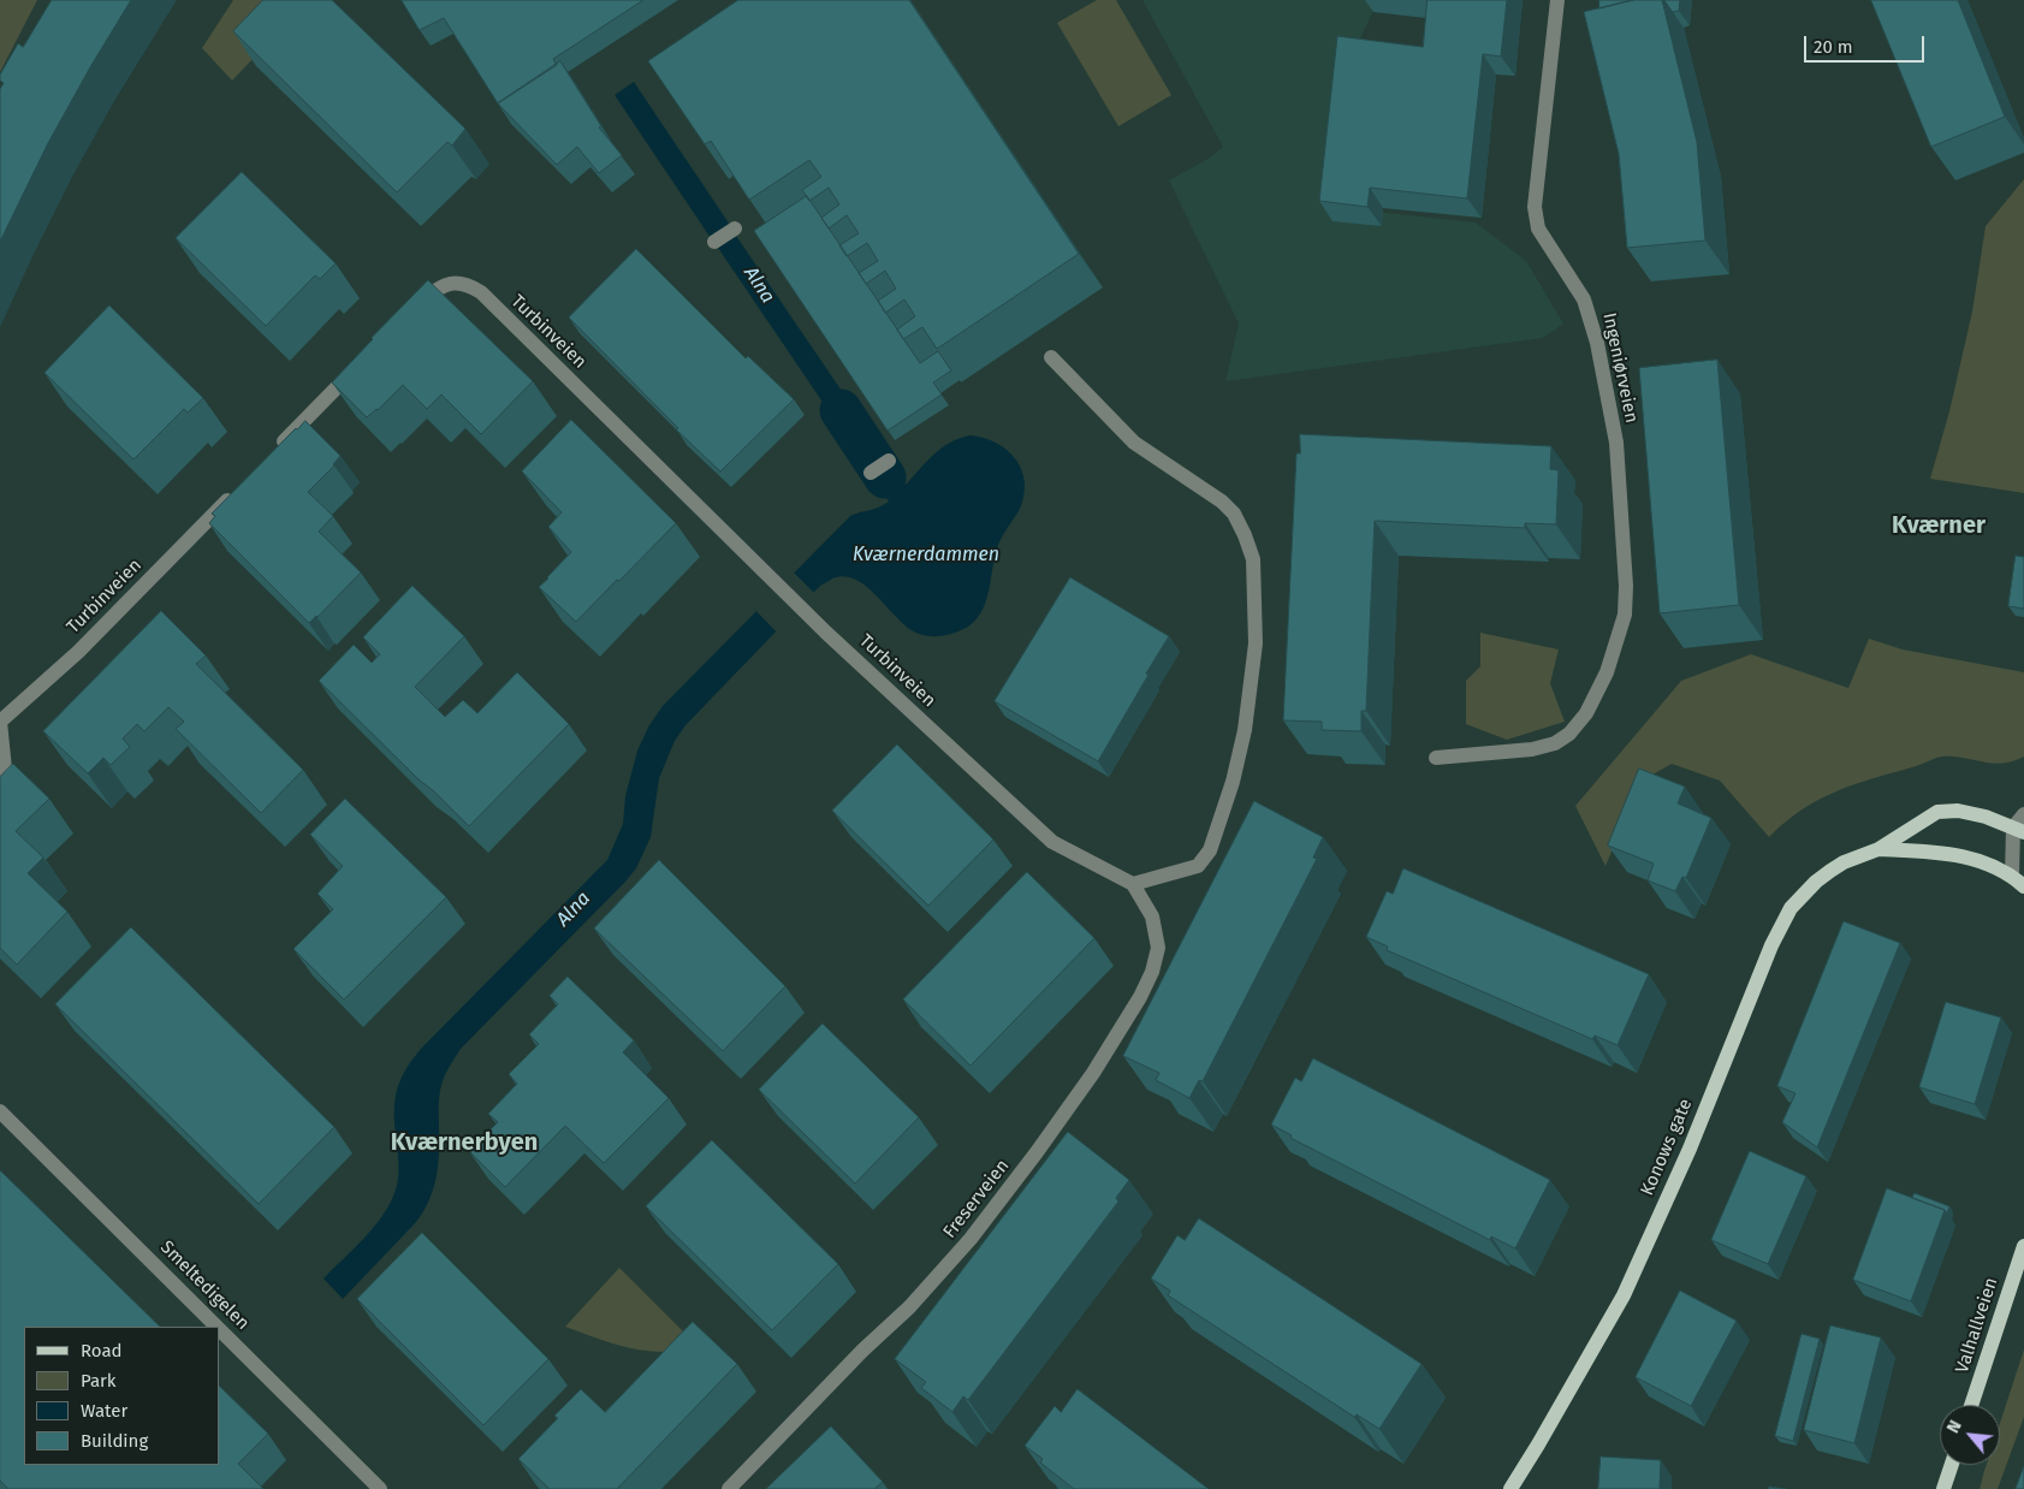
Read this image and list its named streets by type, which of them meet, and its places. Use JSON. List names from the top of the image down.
{
  "streets": {
    "main road": ["Konows gate", "Valhallveien"],
    "street": [
      "Turbinveien",
      "Ingeniørveien",
      "Freserveien",
      "Smeltedigelen"
    ]
  },
  "crossings": [
    ["Turbinveien", "Freserveien"]
  ],
  "districts": ["Kværner", "Kværnerbyen"],
  "water": ["Alna", "Kværnerdammen"],
  "legend": [
    "Road",
    "Park",
    "Water",
    "Building"
  ],
  "scale_bar": "20 m",
  "north": "top left"
}
